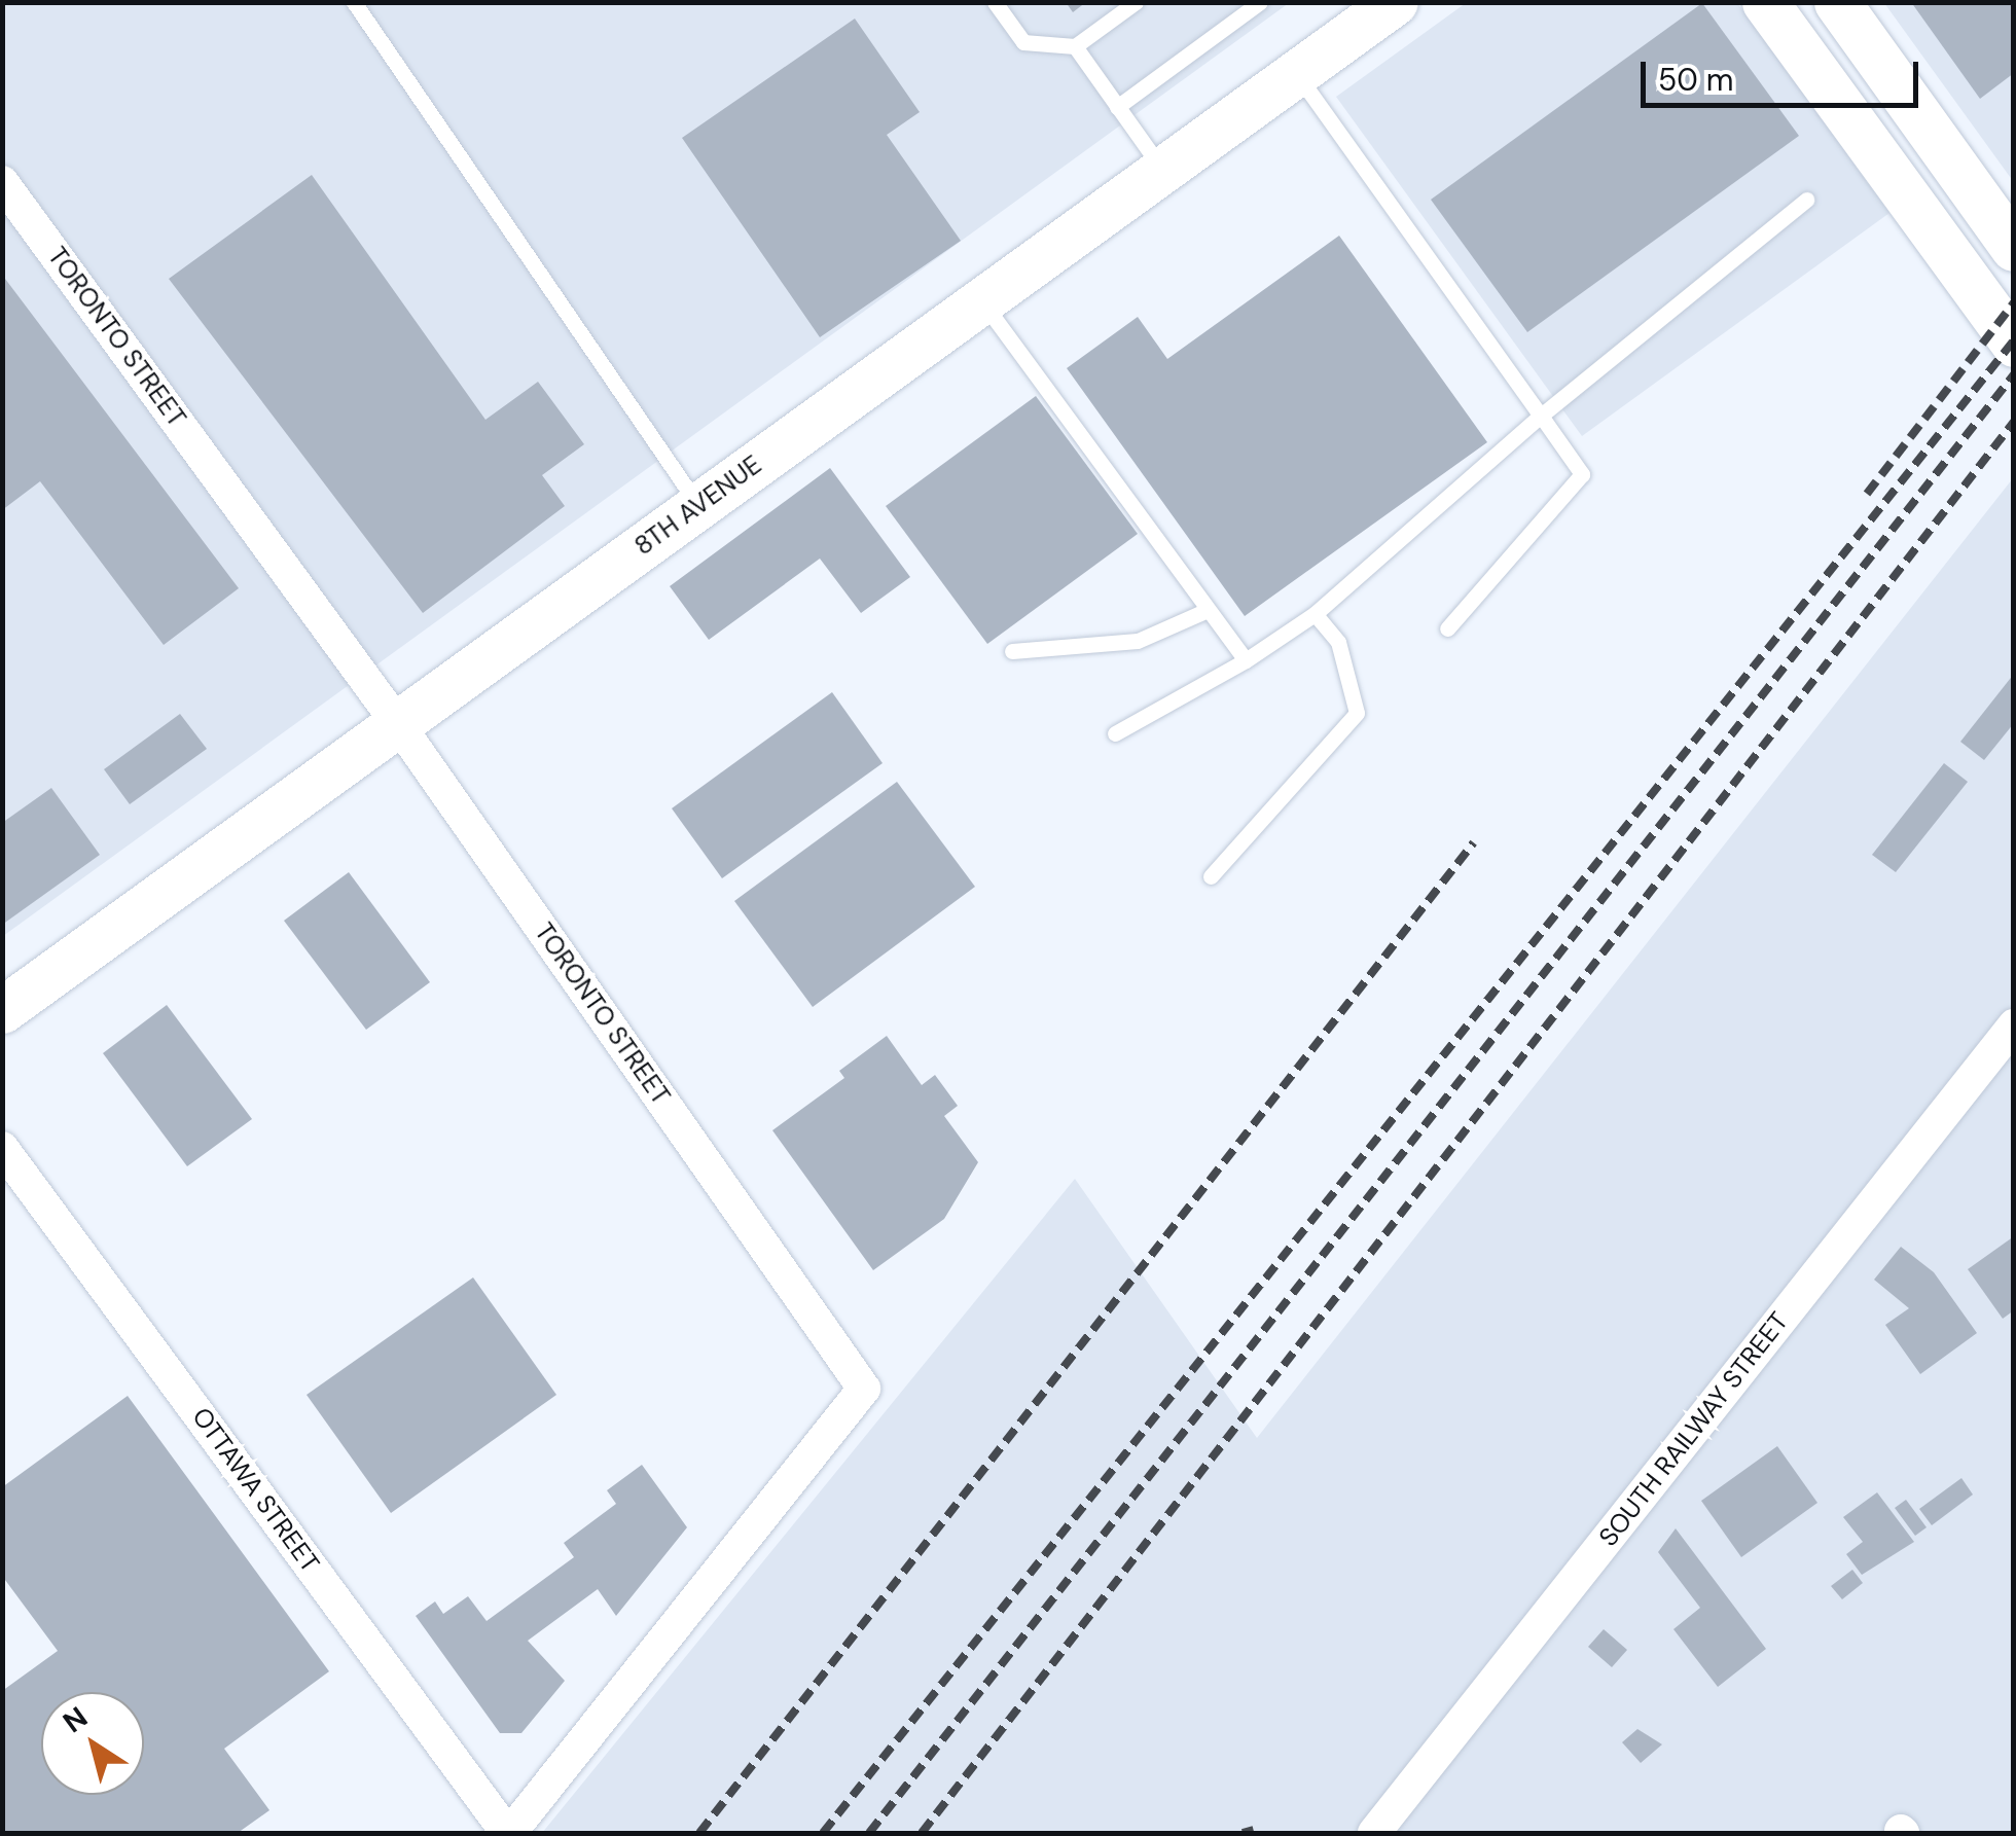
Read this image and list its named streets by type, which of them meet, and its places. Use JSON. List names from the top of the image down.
{
  "streets": {
    "street": [
      "TORONTO STREET",
      "8TH AVENUE",
      "SOUTH RAILWAY STREET",
      "OTTAWA STREET"
    ]
  },
  "crossings": [
    ["TORONTO STREET", "8TH AVENUE"],
    ["TORONTO STREET", "OTTAWA STREET"]
  ],
  "scale_bar": "50 m",
  "north": "top left"
}
